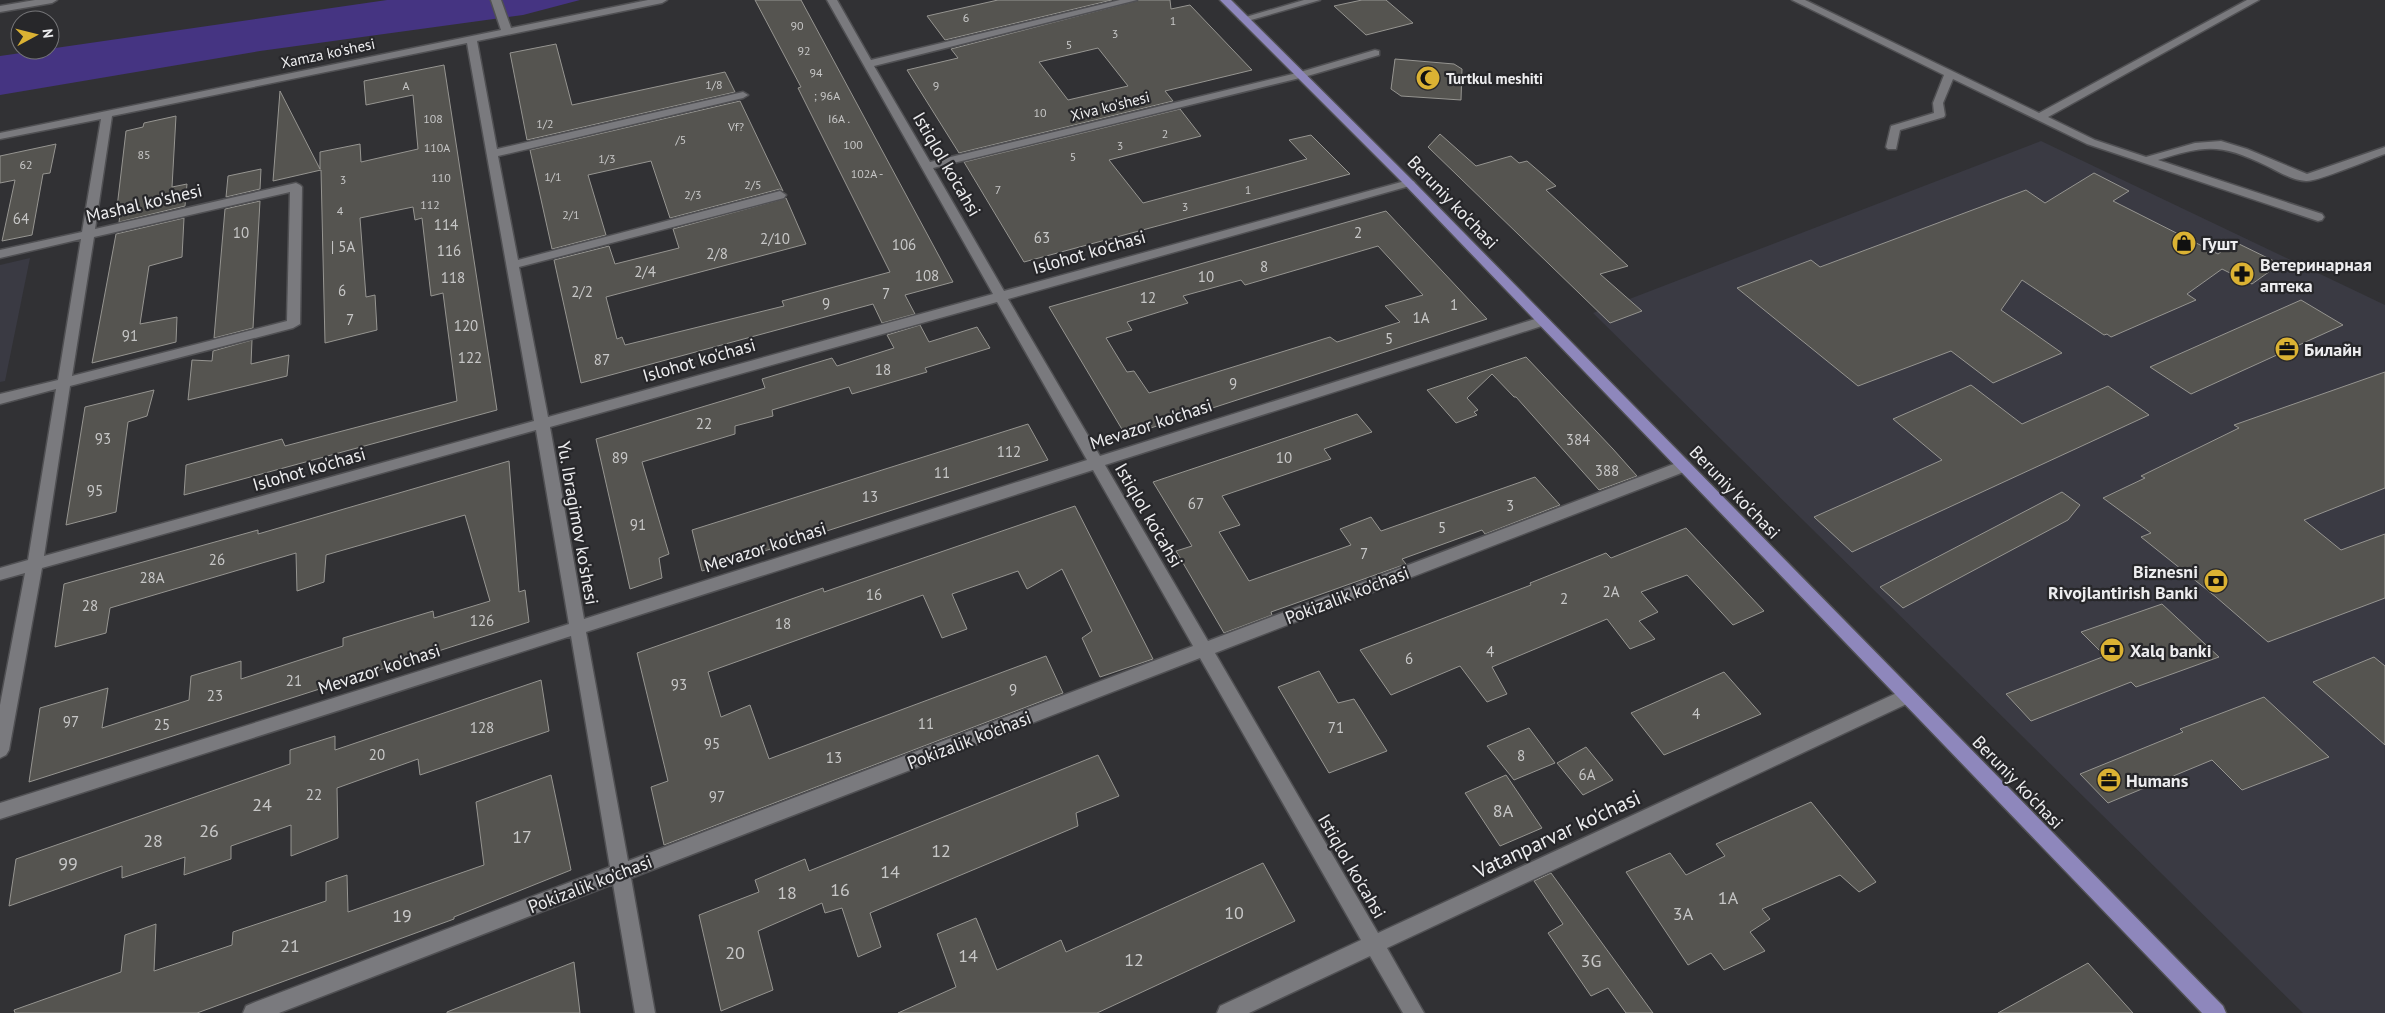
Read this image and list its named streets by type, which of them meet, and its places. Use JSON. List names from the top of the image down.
{
  "streets": {
    "main road": ["Beruniy ko'chasi"],
    "street": [
      "Xamza ko'shesi",
      "Xiva ko'shesi",
      "Istiqlol ko'cahsi",
      "Mashal ko'shesi",
      "Islohot ko'chasi",
      "Mevazor ko'chasi",
      "Yu. Ibragimov ko'shesi",
      "Pokizalik ko'chasi",
      "Vatanparvar ko'chasi"
    ]
  },
  "crossings": [
    ["Xamza ko'shesi", "Yu. Ibragimov ko'shesi"],
    ["Xiva ko'shesi", "Istiqlol ko'cahsi"],
    ["Xiva ko'shesi", "Beruniy ko'chasi"],
    ["Istiqlol ko'cahsi", "Islohot ko'chasi"],
    ["Istiqlol ko'cahsi", "Mevazor ko'chasi"],
    ["Istiqlol ko'cahsi", "Pokizalik ko'chasi"],
    ["Istiqlol ko'cahsi", "Vatanparvar ko'chasi"],
    ["Beruniy ko'chasi", "Islohot ko'chasi"],
    ["Beruniy ko'chasi", "Mevazor ko'chasi"],
    ["Beruniy ko'chasi", "Pokizalik ko'chasi"],
    ["Beruniy ko'chasi", "Vatanparvar ko'chasi"],
    ["Islohot ko'chasi", "Yu. Ibragimov ko'shesi"],
    ["Mevazor ko'chasi", "Yu. Ibragimov ko'shesi"],
    ["Yu. Ibragimov ko'shesi", "Pokizalik ko'chasi"]
  ],
  "places": {
    "mosque": ["Turtkul meshiti"],
    "shop": ["Гушт"],
    "pharmacy": ["Ветеринарная аптека"],
    "office": ["Билайн", "Humans"],
    "bank": ["Biznesni Rivojlantirish Banki", "Xalq banki"]
  },
  "house_numbers": [
    "6",
    "1",
    "90",
    "3",
    "5",
    "92",
    "94",
    "1/8",
    "A",
    "9",
    "; 96A",
    "10",
    "108",
    "I6A .",
    "1/2",
    "Vf?",
    "2",
    "/5",
    "100",
    "3",
    "110A",
    "85",
    "5",
    "1/3",
    "62",
    "102A -",
    "1/1",
    "110",
    "3",
    "2/5",
    "7",
    "1",
    "2/3",
    "112",
    "3",
    "4",
    "2/1",
    "64",
    "114",
    "10",
    "2",
    "63",
    "2/10",
    "106",
    "| 5A",
    "116",
    "2/8",
    "8",
    "2/4",
    "108",
    "10",
    "118",
    "6",
    "2/2",
    "7",
    "12",
    "9",
    "1",
    "1A",
    "7",
    "120",
    "91",
    "5",
    "122",
    "87",
    "18",
    "9",
    "22",
    "93",
    "384",
    "112",
    "89",
    "10",
    "388",
    "11",
    "95",
    "13",
    "67",
    "3",
    "91",
    "5",
    "7",
    "26",
    "28A",
    "2A",
    "16",
    "2",
    "28",
    "126",
    "18",
    "4",
    "6",
    "21",
    "93",
    "9",
    "23",
    "4",
    "97",
    "11",
    "25",
    "128",
    "71",
    "95",
    "20",
    "8",
    "13",
    "6A",
    "22",
    "97",
    "24",
    "8A",
    "26",
    "17",
    "28",
    "12",
    "99",
    "14",
    "16",
    "18",
    "1A",
    "10",
    "3A",
    "19",
    "21",
    "20",
    "14",
    "12",
    "3G"
  ],
  "north": "right"
}
